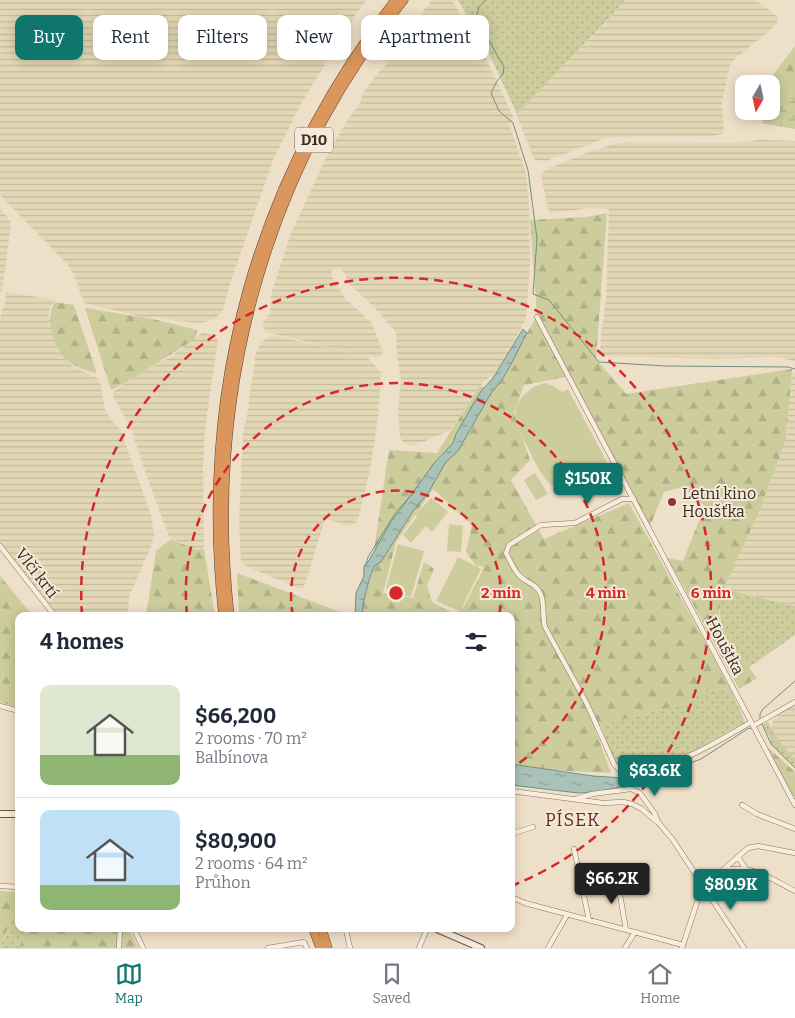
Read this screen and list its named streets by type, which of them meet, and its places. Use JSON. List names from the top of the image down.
{
  "streets": {
    "highway": ["D10"],
    "street": ["Vlčí krtí", "Houštka"]
  },
  "districts": ["PÍSEK"],
  "places": ["Letní kino Houšťka"],
  "north": "bottom",
  "page": {
    "chip": [
      "Buy",
      "Rent",
      "Filters",
      "New",
      "Apartment"
    ],
    "price": [
      "$150K",
      "$63.6K",
      "$66.2K",
      "$80.9K"
    ],
    "heading": "4 homes",
    "list": [
      {
        "name": "$66,200",
        "note": "2 rooms · 70 m² · Balbínova"
      },
      {
        "name": "$80,900",
        "note": "2 rooms · 64 m² · Průhon"
      }
    ],
    "tabs": ["Map", "Saved", "Home"]
  },
  "rings": ["2 min", "4 min", "6 min"]
}
